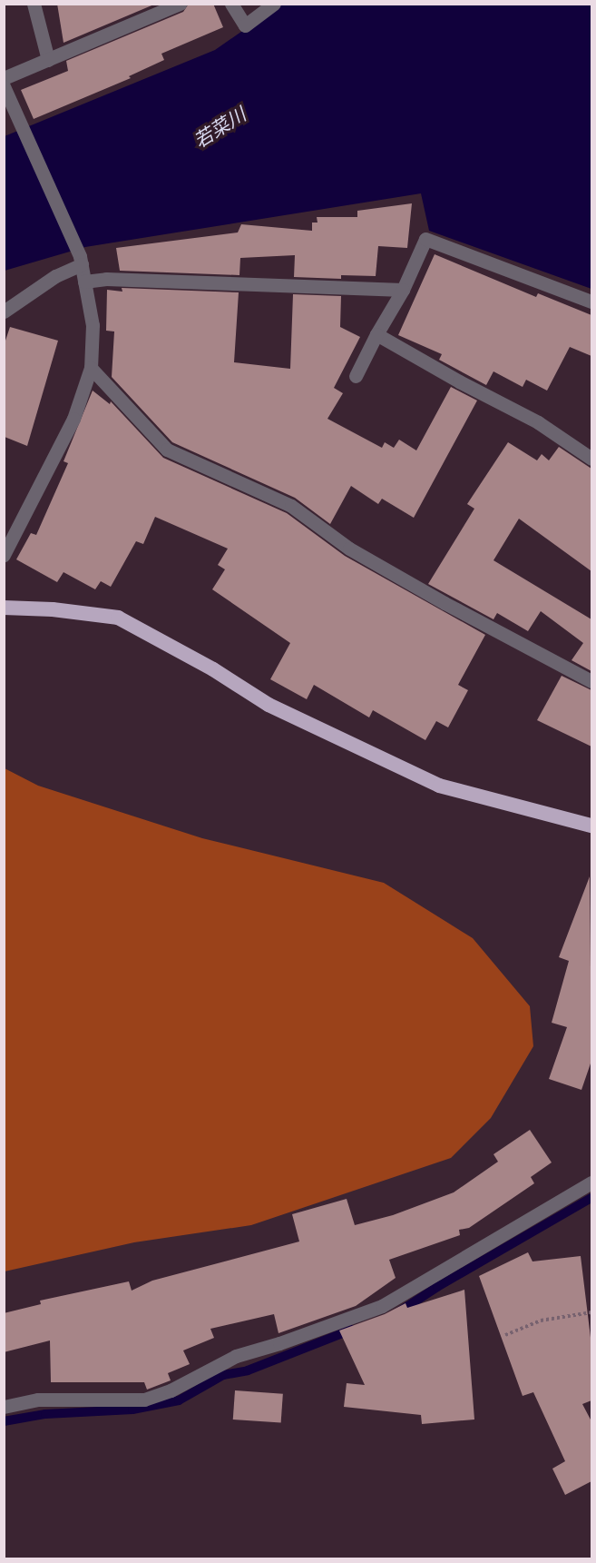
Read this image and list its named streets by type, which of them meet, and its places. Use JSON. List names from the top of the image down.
{
  "water": ["若菜川"]
}
